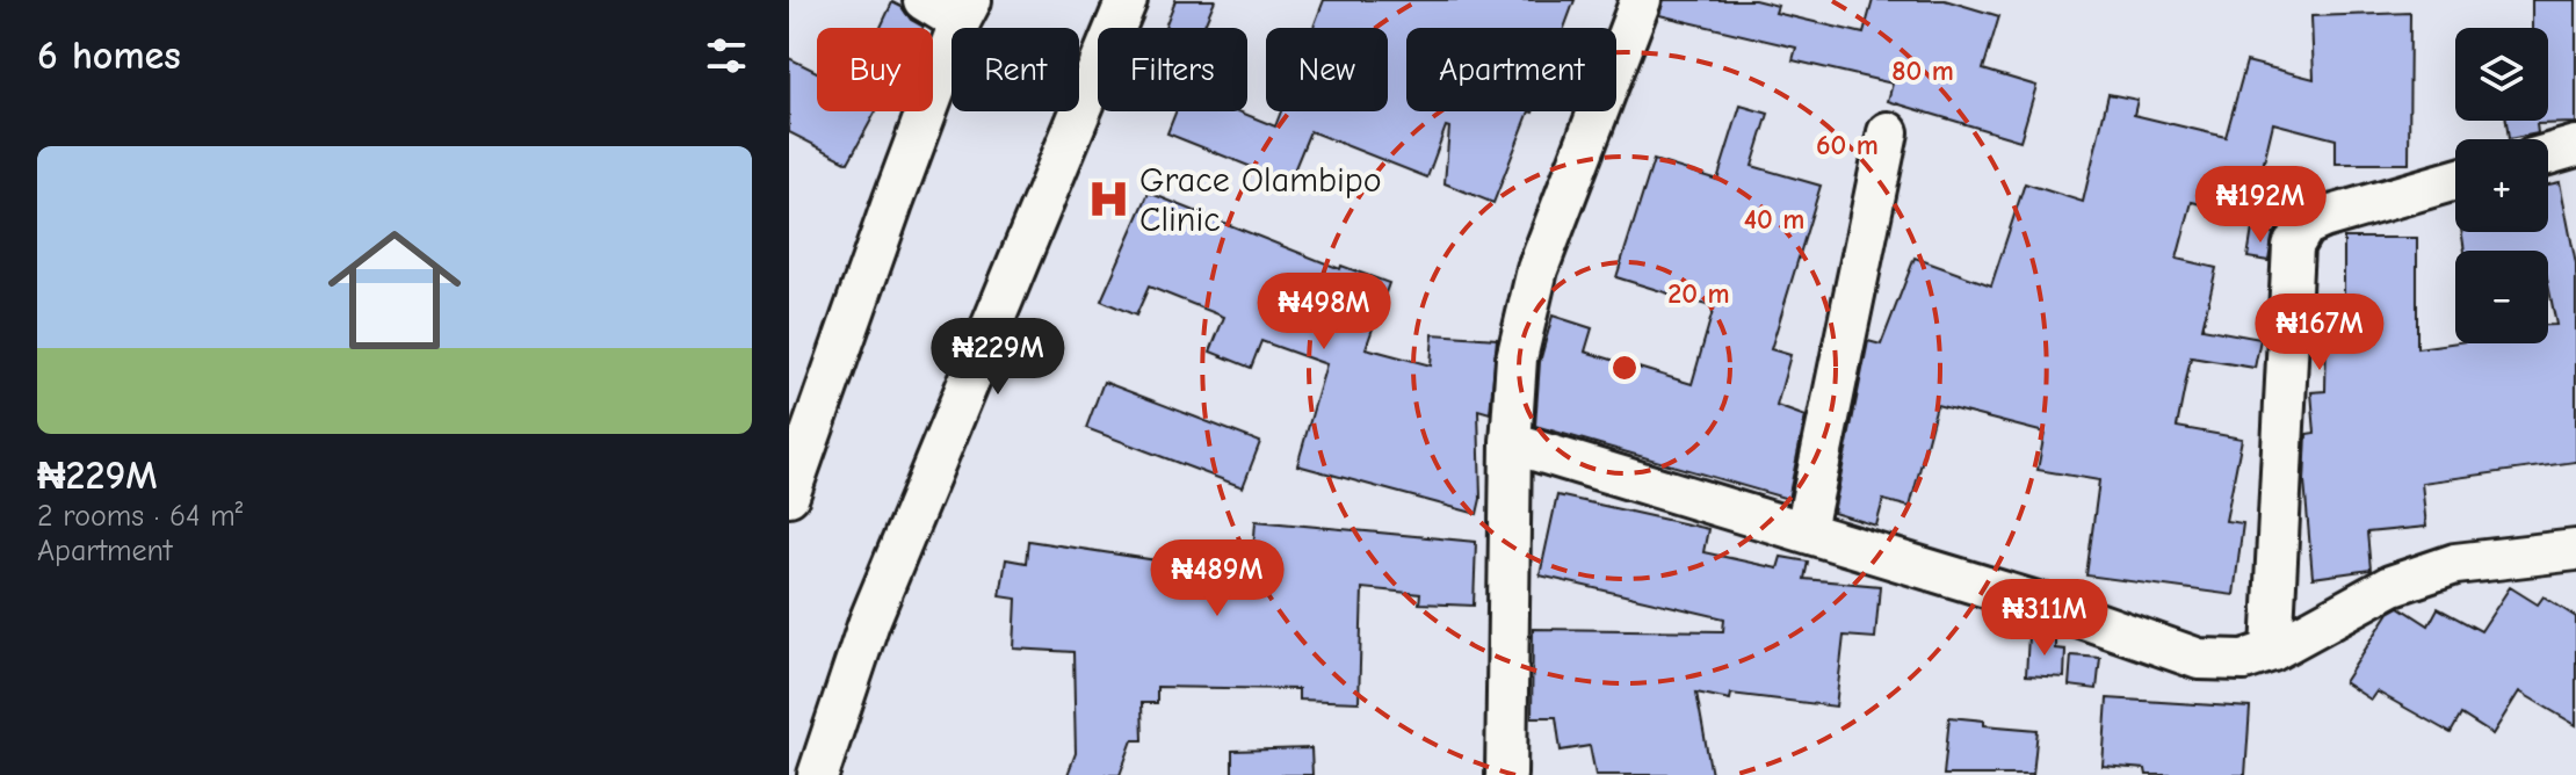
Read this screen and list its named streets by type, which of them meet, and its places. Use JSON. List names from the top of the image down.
{
  "places": {
    "hospital": ["Grace Olambipo Clinic"]
  },
  "page": {
    "heading": "6 homes",
    "map_buttons": ["+", "−"],
    "chip": [
      "Buy",
      "Rent",
      "Filters",
      "New",
      "Apartment"
    ],
    "list": [
      {
        "name": "₦229M",
        "note": "2 rooms · 64 m² · Apartment"
      }
    ],
    "price": [
      "₦192M",
      "₦498M",
      "₦167M",
      "₦229M",
      "₦489M",
      "₦311M"
    ]
  },
  "rings": [
    "80 m",
    "60 m",
    "40 m",
    "20 m"
  ]
}
